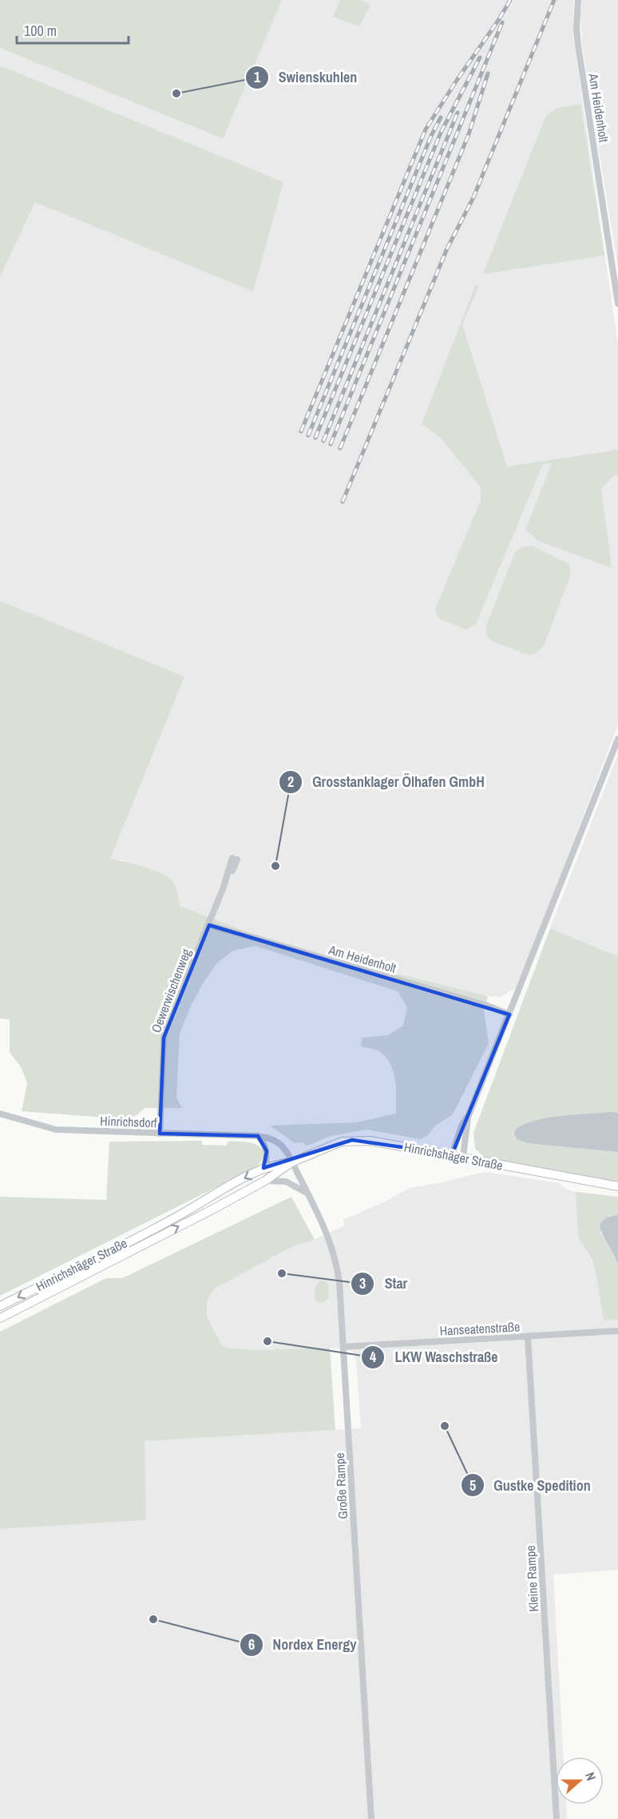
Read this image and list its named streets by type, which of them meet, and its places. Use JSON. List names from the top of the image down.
{
  "streets": {
    "main road": ["Hinrichshäger Straße"],
    "street": [
      "Am Heidenholt",
      "Oewerwischenweg",
      "Hinrichsdorf",
      "Hanseatenstraße",
      "Große Rampe",
      "Kleine Rampe"
    ]
  },
  "crossings": [
    ["Am Heidenholt", "Oewerwischenweg"],
    ["Oewerwischenweg", "Hinrichsdorf"],
    ["Hinrichsdorf", "Hinrichshäger Straße"],
    ["Hinrichsdorf", "Große Rampe"],
    ["Hinrichshäger Straße", "Große Rampe"],
    ["Hanseatenstraße", "Große Rampe"],
    ["Hanseatenstraße", "Kleine Rampe"]
  ],
  "places": [
    "Swienskuhlen",
    "Grosstanklager Ölhafen GmbH",
    "Star",
    "LKW Waschstraße",
    "Gustke Spedition",
    "Nordex Energy"
  ],
  "scale_bar": "100 m",
  "north": "right"
}
